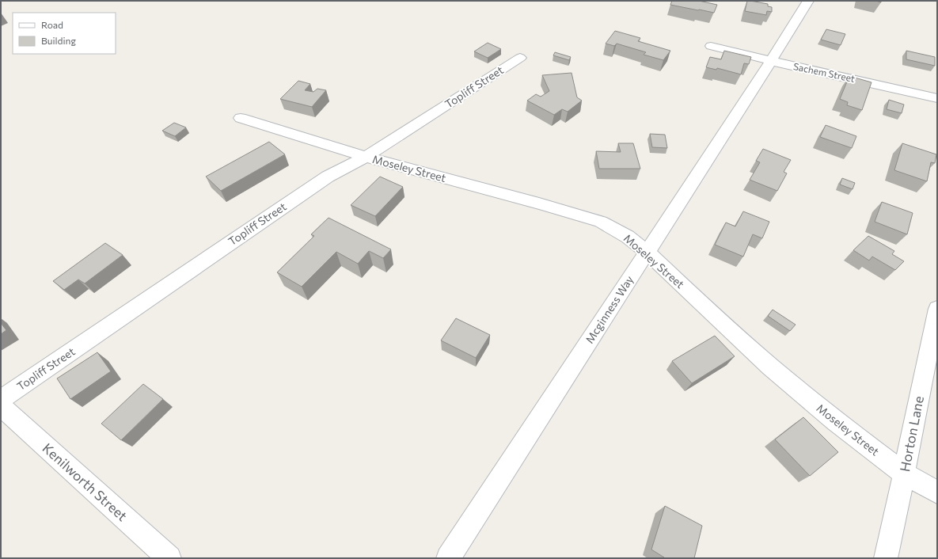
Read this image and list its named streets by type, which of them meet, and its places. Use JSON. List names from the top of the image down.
{
  "streets": {
    "street": [
      "Sachem Street",
      "Topliff Street",
      "Moseley Street",
      "Mcginness Way",
      "Horton Lane",
      "Kenilworth Street"
    ]
  },
  "crossings": [
    ["Sachem Street", "Mcginness Way"],
    ["Topliff Street", "Moseley Street"],
    ["Moseley Street", "Mcginness Way"],
    ["Moseley Street", "Horton Lane"]
  ],
  "legend": ["Road", "Building"]
}
